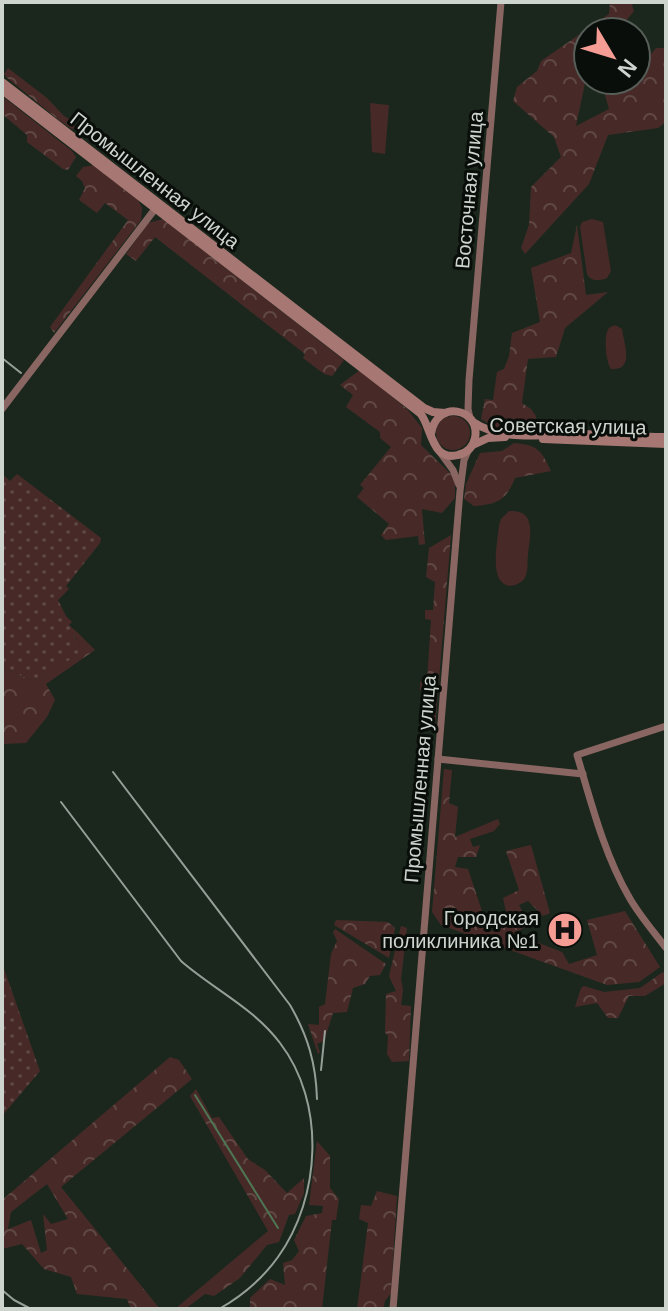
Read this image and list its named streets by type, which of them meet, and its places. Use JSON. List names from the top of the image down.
{
  "streets": {
    "main road": ["Промышленная улица", "Советская улица"],
    "street": ["Восточная улица"]
  },
  "crossings": [
    ["Промышленная улица", "Восточная улица"],
    ["Промышленная улица", "Советская улица"],
    ["Восточная улица", "Советская улица"]
  ],
  "places": {
    "hospital": ["Городская поликлиника №1"]
  },
  "north": "bottom right"
}
